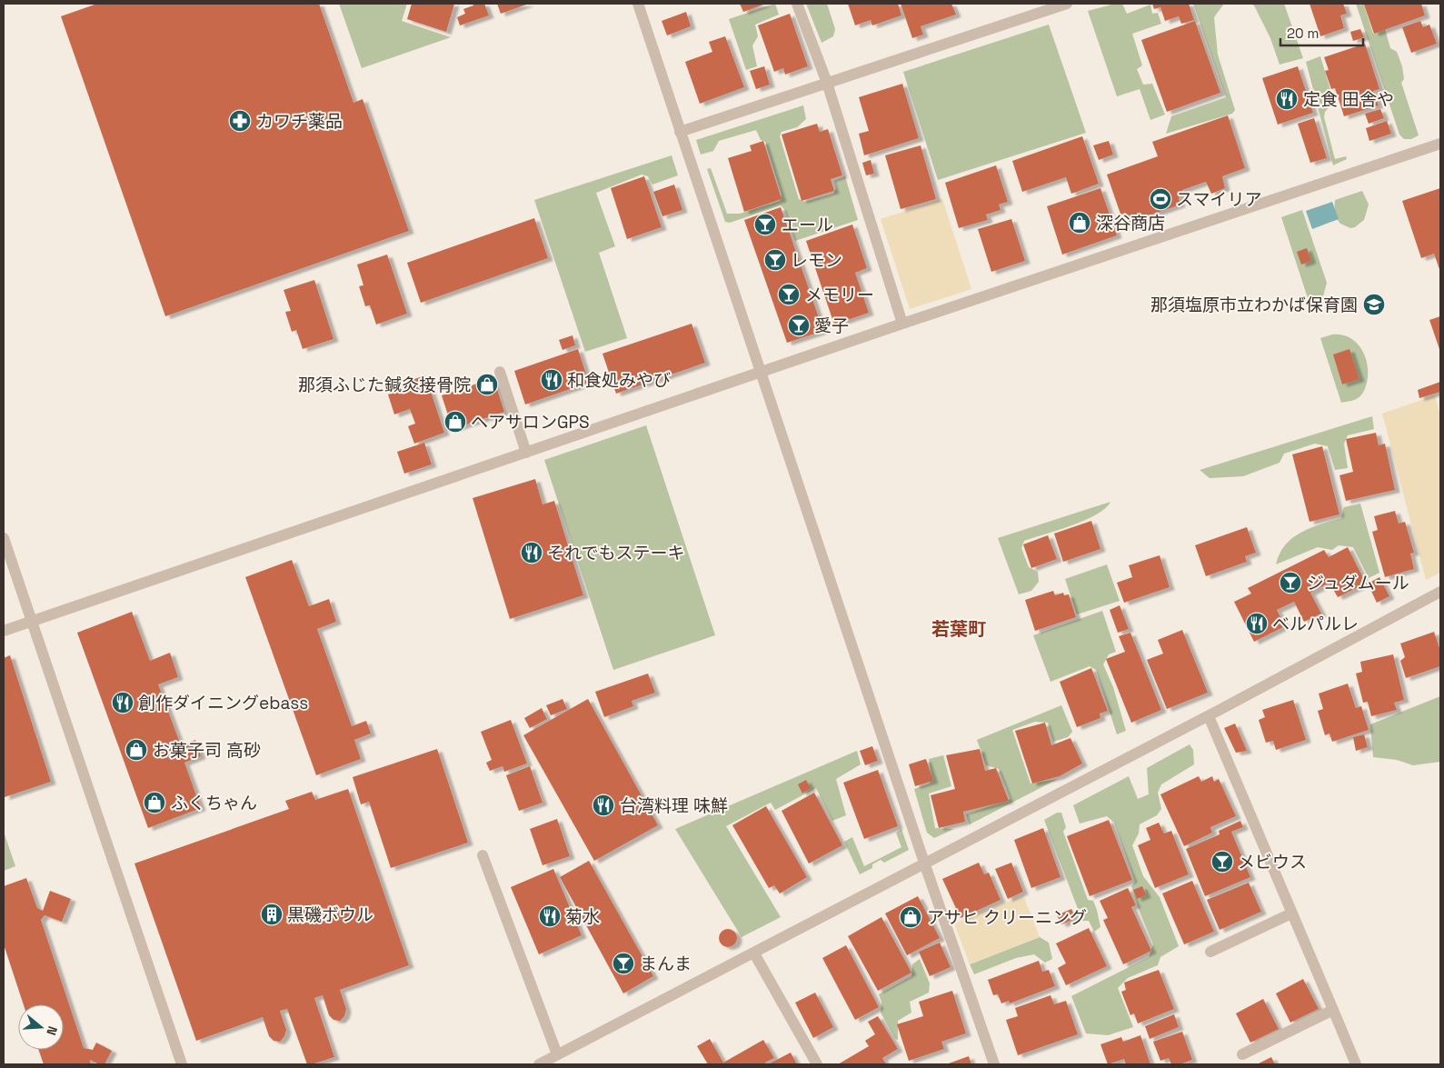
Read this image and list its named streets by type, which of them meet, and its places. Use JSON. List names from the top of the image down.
{
  "districts": ["若葉町"],
  "places": {
    "restaurant": [
      "定食 田舎や",
      "和食処みやび",
      "それでもステーキ",
      "ベルパルレ",
      "創作ダイニングebass",
      "台湾料理 味鮮",
      "菊水"
    ],
    "pharmacy": ["カワチ薬品"],
    "sports": ["スマイリア"],
    "shop": [
      "深谷商店",
      "那須ふじた鍼灸接骨院",
      "ヘアサロンGPS",
      "お菓子司 高砂",
      "ふくちゃん",
      "アサヒ クリーニング"
    ],
    "bar": [
      "エール",
      "レモン",
      "メモリー",
      "愛子",
      "ジュダムール",
      "メビウス",
      "まんま"
    ],
    "school or university": ["那須塩原市立わかば保育園"],
    "building": ["黒磯ボウル"]
  },
  "scale_bar": "20 m",
  "north": "right"
}
